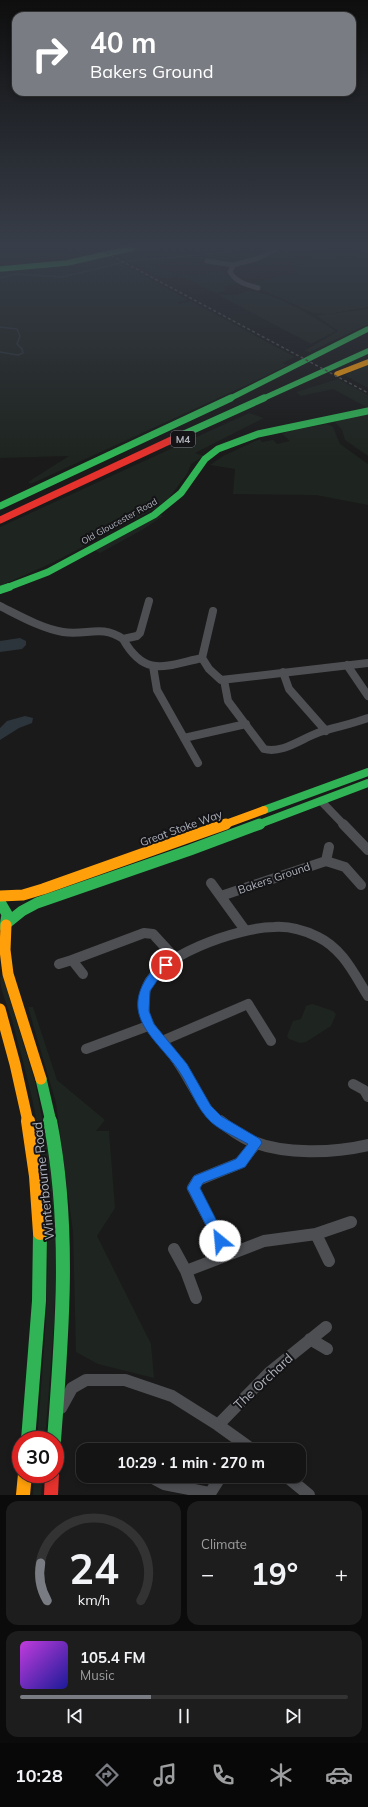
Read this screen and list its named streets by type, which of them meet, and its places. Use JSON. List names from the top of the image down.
{
  "streets": {
    "main road": [
      "M4",
      "Old Gloucester Road",
      "Great Stoke Way",
      "Winterbourne Road"
    ],
    "street": ["Bakers Ground", "The Orchard"]
  },
  "page": {
    "turn": ["40 m", "Bakers Ground"],
    "limit": "30",
    "trip": "10:29 · 1 min · 270 m",
    "tile": "Climate",
    "heat": ["−", "19°", "+"],
    "song": ["105.4 FM", "Music"],
    "tabs": "10:28",
    "gauge": ["24", "km/h"]
  }
}
